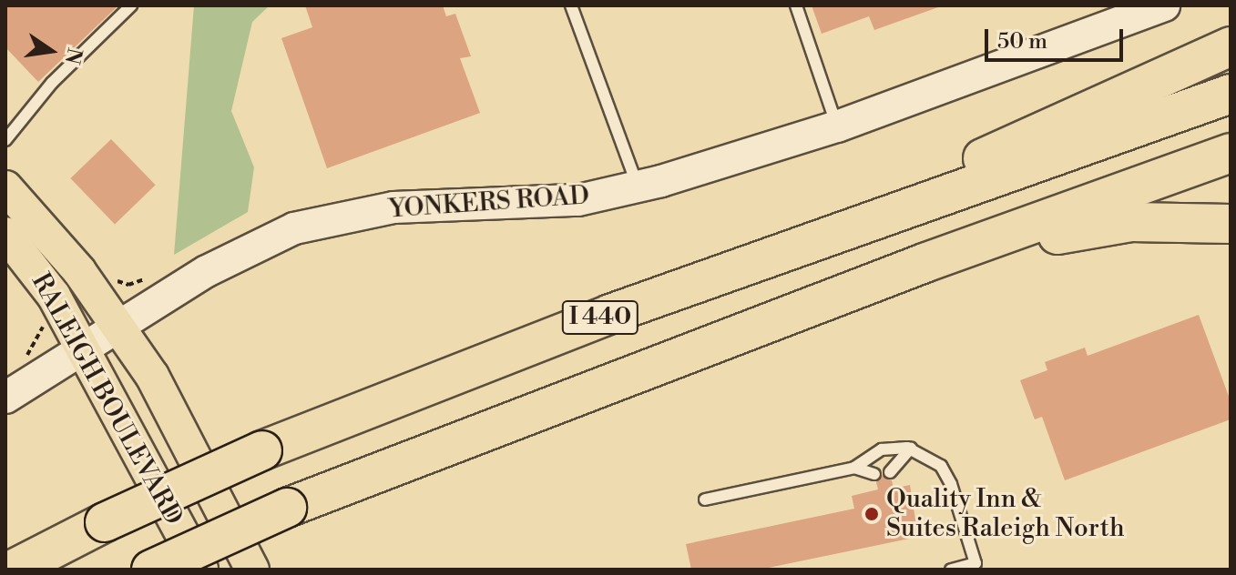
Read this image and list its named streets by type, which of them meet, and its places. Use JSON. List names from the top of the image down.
{
  "streets": {
    "highway": ["I 440"],
    "main road": ["RALEIGH BOULEVARD"],
    "street": ["YONKERS ROAD"]
  },
  "crossings": [
    ["YONKERS ROAD", "RALEIGH BOULEVARD"]
  ],
  "places": ["Quality Inn & Suites Raleigh North"],
  "scale_bar": "50 m",
  "north": "right"
}
